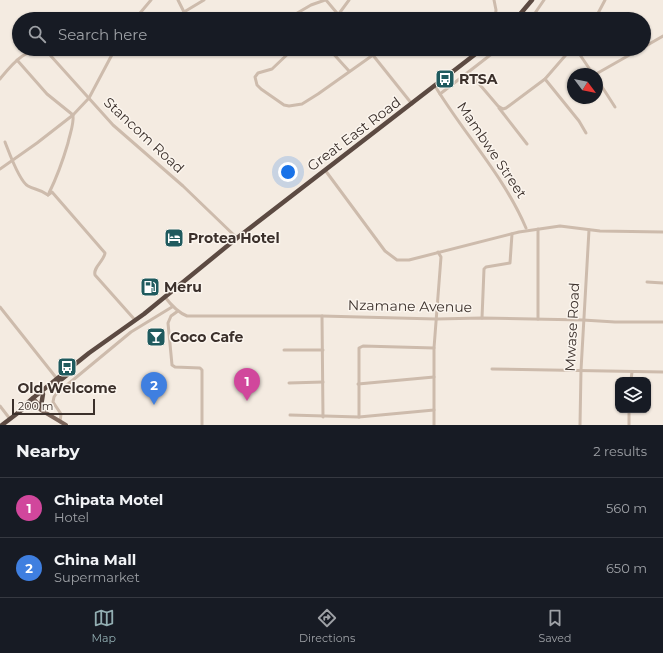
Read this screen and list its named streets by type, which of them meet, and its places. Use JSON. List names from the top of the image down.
{
  "streets": {
    "highway": ["Great East Road"],
    "street": [
      "Stancom Road",
      "Mambwe Street",
      "Nzamane Avenue",
      "Mwase Road"
    ]
  },
  "crossings": [
    ["Great East Road", "Stancom Road"],
    ["Great East Road", "Mambwe Street"],
    ["Great East Road", "Nzamane Avenue"],
    ["Nzamane Avenue", "Mwase Road"]
  ],
  "places": {
    "bus stop": ["RTSA", "Old Welcome"],
    "hotel": ["Protea Hotel"],
    "fuel station": ["Meru"],
    "bar": ["Coco Cafe"]
  },
  "scale_bar": "200 m",
  "north": "bottom right",
  "page": {
    "search": "Search here",
    "pins": ["1", "2"],
    "scale": "200 m",
    "heading": ["Nearby", "2 results"],
    "list": [
      {
        "mark": "1",
        "name": "Chipata Motel",
        "note": "Hotel",
        "value": "560 m"
      },
      {
        "mark": "2",
        "name": "China Mall",
        "note": "Supermarket",
        "value": "650 m"
      }
    ],
    "nav": ["Map", "Directions", "Saved"]
  }
}
